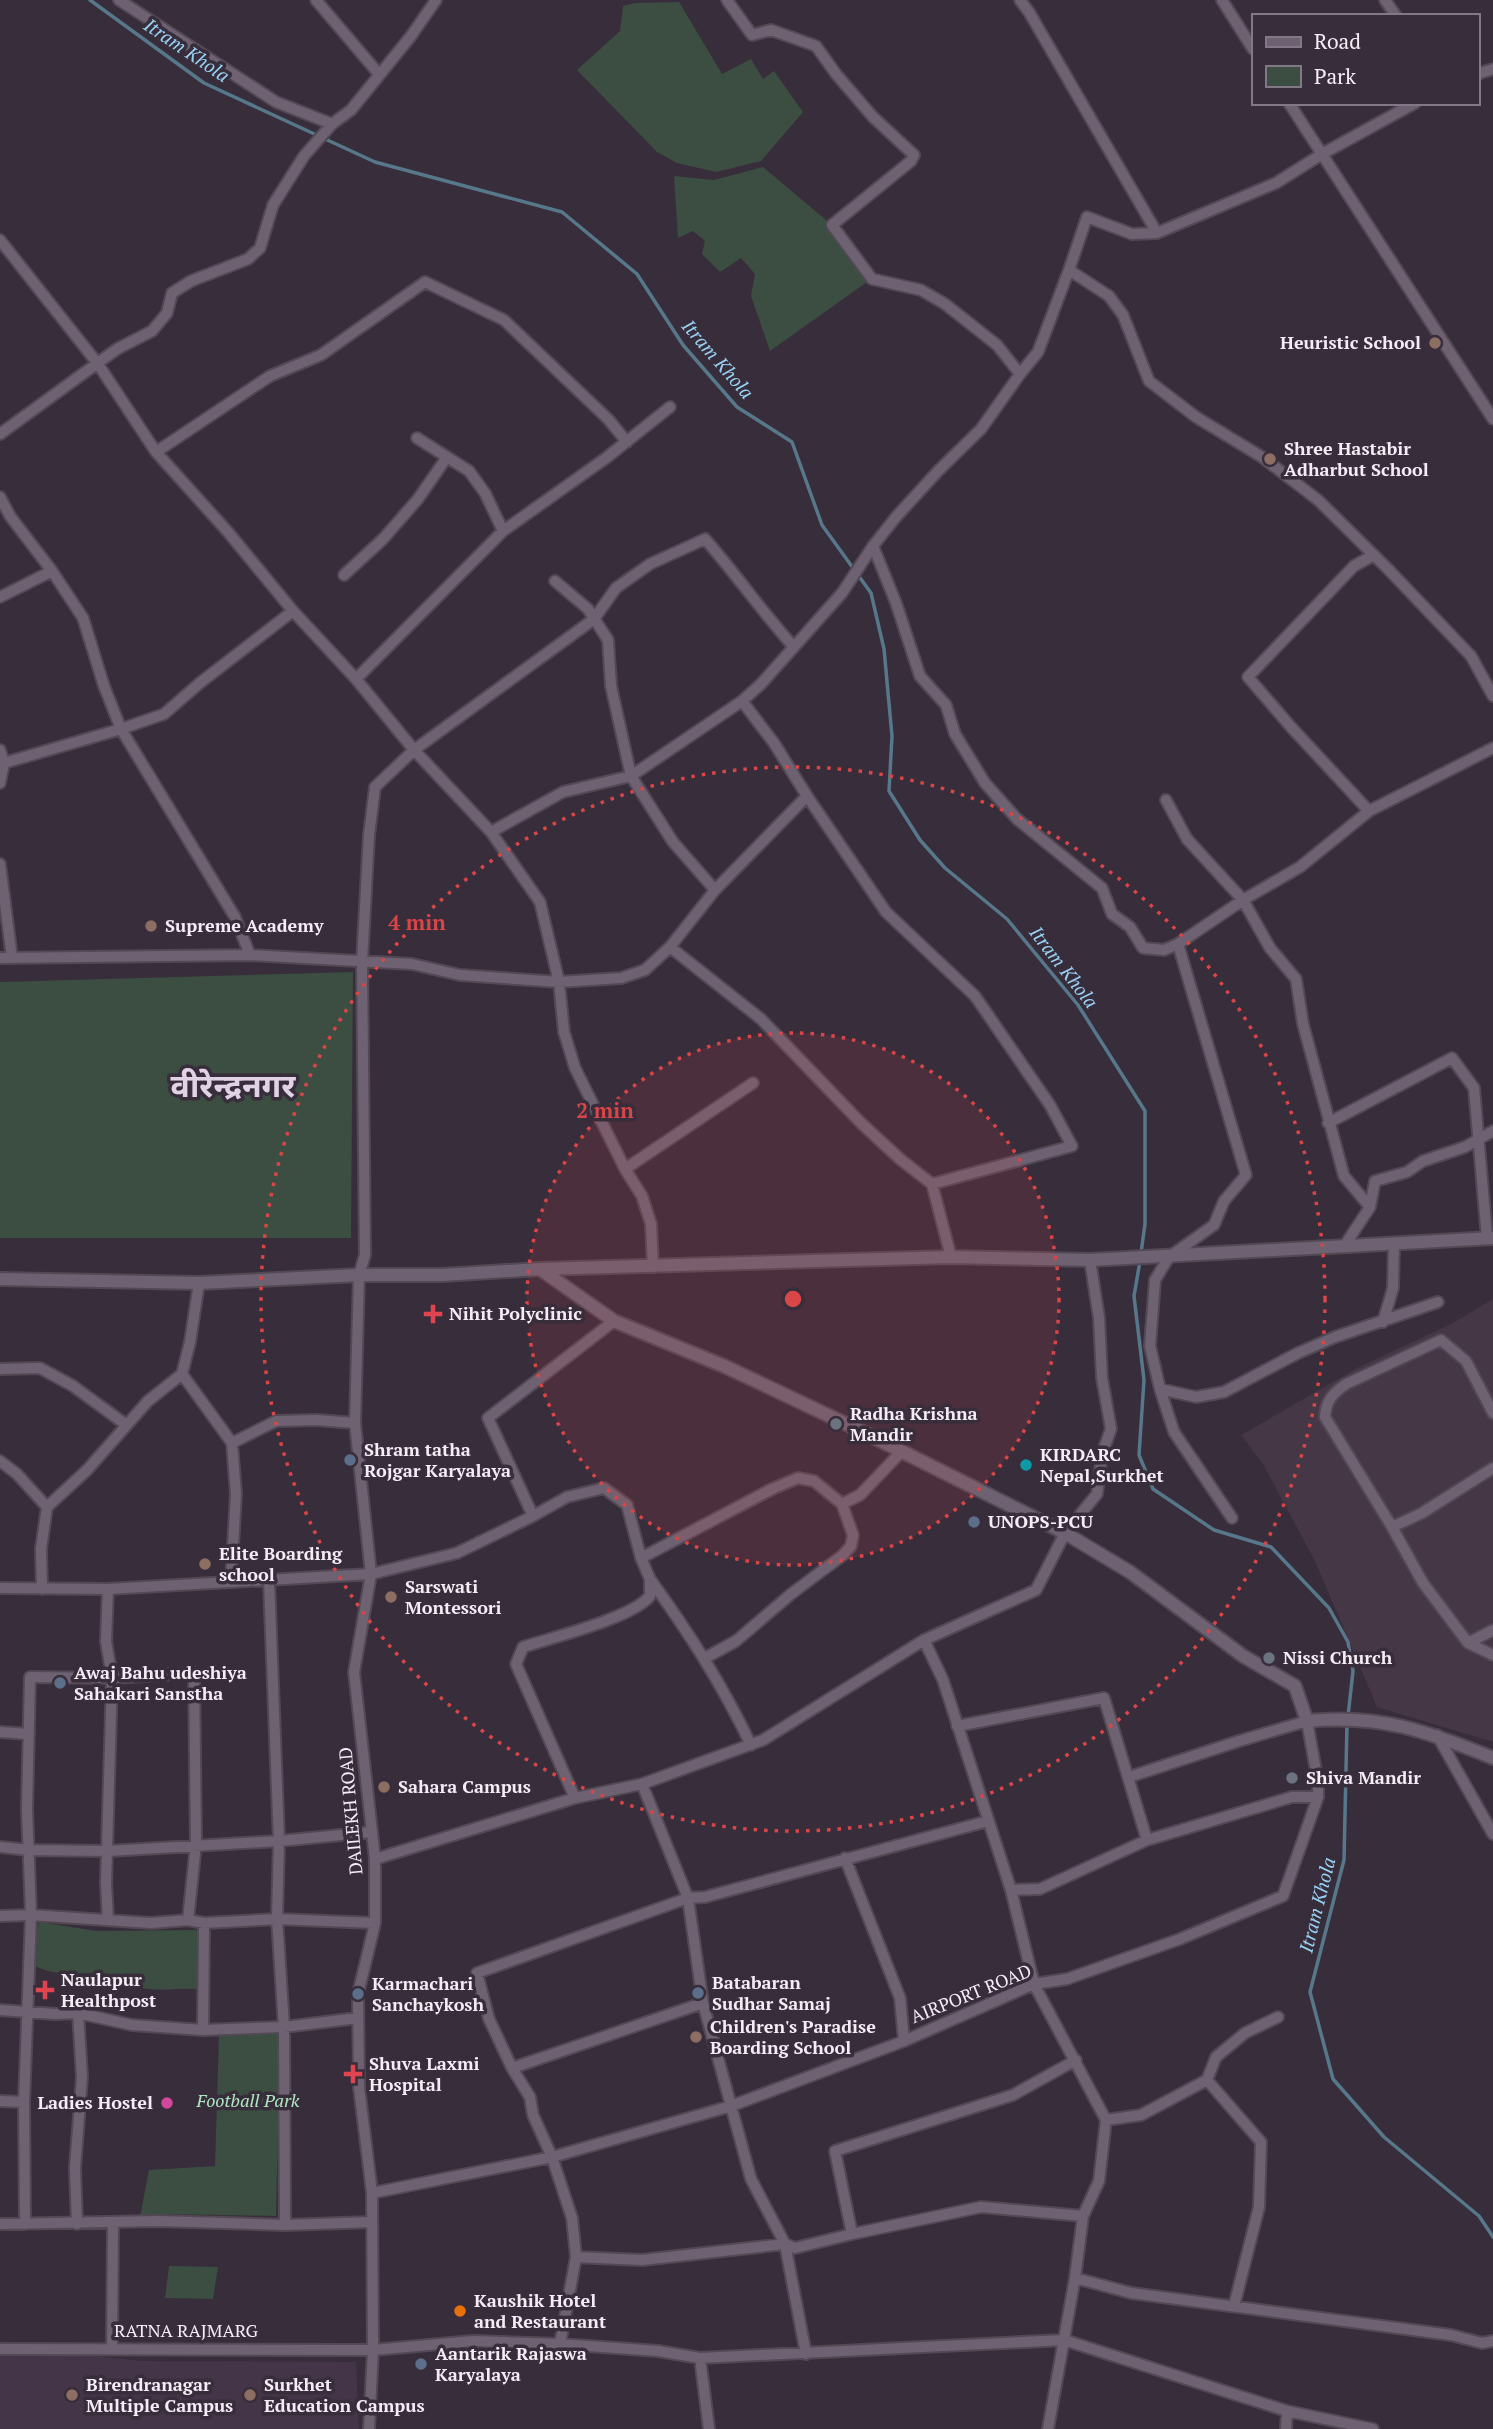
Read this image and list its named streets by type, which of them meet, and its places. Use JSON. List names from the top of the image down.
{
  "streets": {
    "street": ["DAILEKH ROAD", "AIRPORT ROAD", "RATNA RAJMARG"]
  },
  "crossings": [
    ["DAILEKH ROAD", "AIRPORT ROAD"],
    ["DAILEKH ROAD", "RATNA RAJMARG"]
  ],
  "districts": ["वीरेन्द्रनगर"],
  "water": ["Itram Khola"],
  "parks": ["Football Park"],
  "places": {
    "other": [
      "Heuristic School",
      "Shree Hastabir Adharbut School",
      "Supreme Academy",
      "Radha Krishna Mandir",
      "Shram tatha Rojgar Karyalaya",
      "KIRDARC Nepal,Surkhet",
      "UNOPS-PCU",
      "Elite Boarding school",
      "Sarswati Montessori",
      "Nissi Church",
      "Awaj Bahu udeshiya Sahakari Sanstha",
      "Shiva Mandir",
      "Sahara Campus",
      "Batabaran Sudhar Samaj",
      "Karmachari Sanchaykosh",
      "Children's Paradise Boarding School",
      "Ladies Hostel",
      "Kaushik Hotel and Restaurant",
      "Aantarik Rajaswa Karyalaya",
      "Birendranagar Multiple Campus",
      "Surkhet Education Campus"
    ],
    "health": ["Nihit Polyclinic", "Naulapur Healthpost", "Shuva Laxmi Hospital"]
  },
  "legend": ["Road", "Park"],
  "rings": ["4 min", "2 min"]
}
